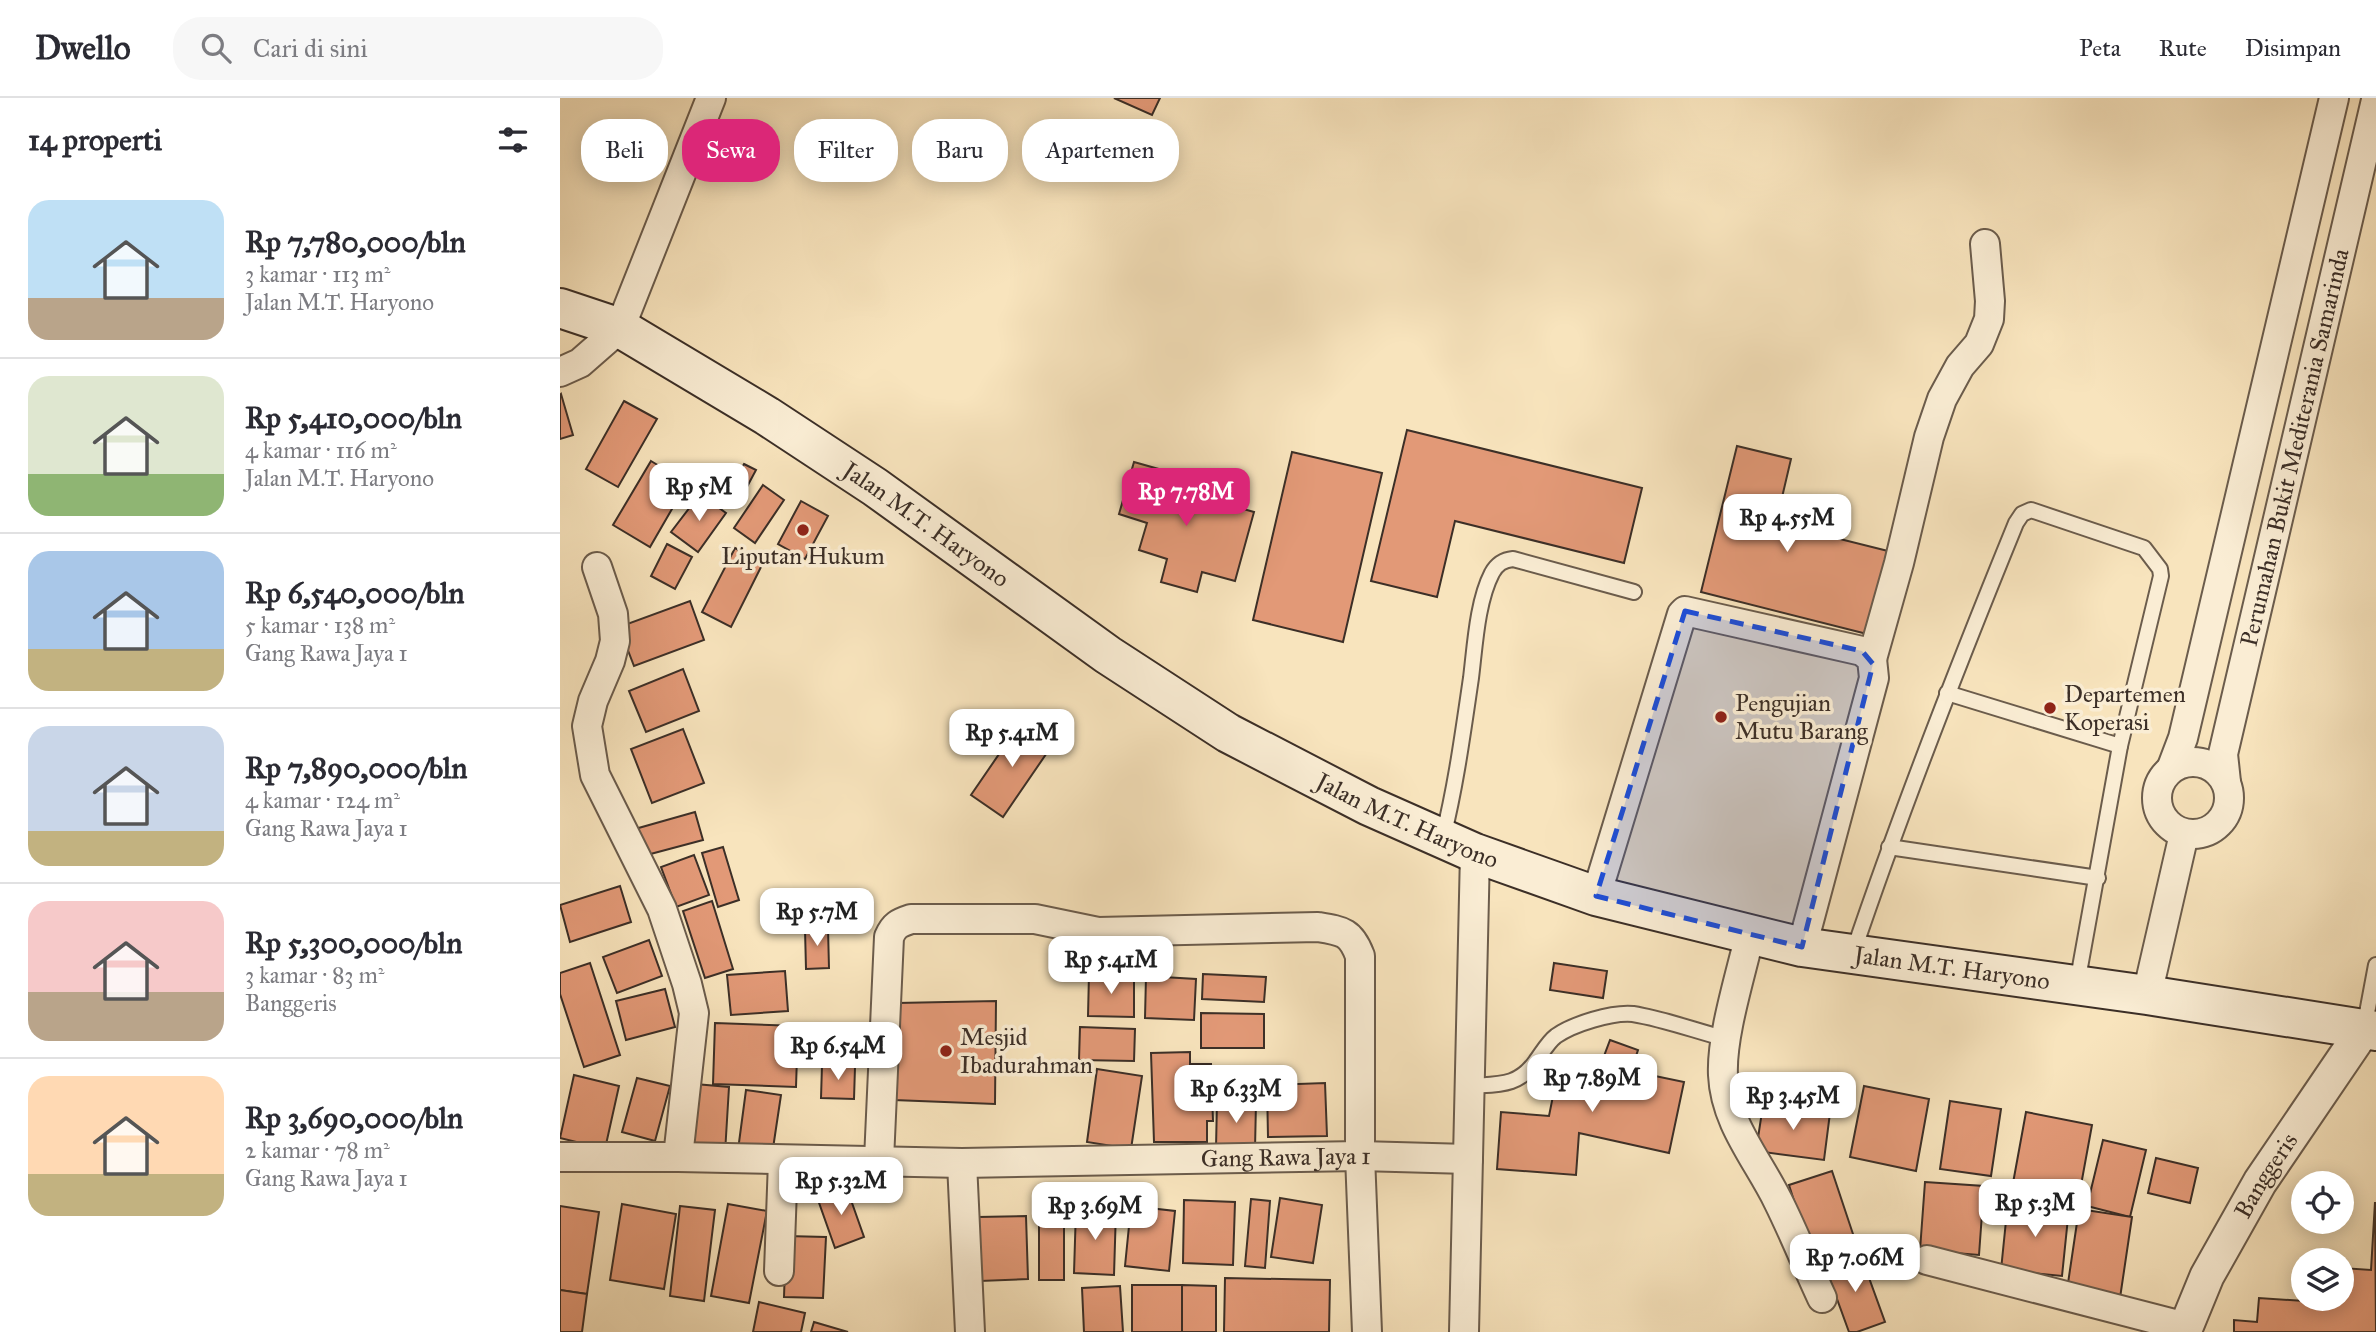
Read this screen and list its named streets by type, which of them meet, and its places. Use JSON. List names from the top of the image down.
{
  "streets": {
    "main road": ["Jalan M.T. Haryono"],
    "street": ["Perumahan Bukit Mediterania Samarinda", "Gang Rawa Jaya 1", "Banggeris"]
  },
  "crossings": [
    ["Jalan M.T. Haryono", "Banggeris"]
  ],
  "places": [
    "Liputan Hukum",
    "Departemen Koperasi",
    "Pengujian Mutu Barang",
    "Mesjid Ibadurahman"
  ],
  "page": {
    "header": "Dwello",
    "search": "Cari di sini",
    "nav": ["Peta", "Rute", "Disimpan"],
    "heading": "14 properti",
    "chip": [
      "Beli",
      "Sewa",
      "Filter",
      "Baru",
      "Apartemen"
    ],
    "list": [
      {
        "name": "Rp 7,780,000/bln",
        "note": "3 kamar · 113 m² · Jalan M.T. Haryono"
      },
      {
        "name": "Rp 5,410,000/bln",
        "note": "4 kamar · 116 m² · Jalan M.T. Haryono"
      },
      {
        "name": "Rp 6,540,000/bln",
        "note": "5 kamar · 138 m² · Gang Rawa Jaya 1"
      },
      {
        "name": "Rp 7,890,000/bln",
        "note": "4 kamar · 124 m² · Gang Rawa Jaya 1"
      },
      {
        "name": "Rp 5,300,000/bln",
        "note": "3 kamar · 83 m² · Banggeris"
      },
      {
        "name": "Rp 3,690,000/bln",
        "note": "2 kamar · 78 m² · Gang Rawa Jaya 1"
      }
    ],
    "price": [
      "Rp 5M",
      "Rp 7.78M",
      "Rp 4.55M",
      "Rp 5.41M",
      "Rp 5.7M",
      "Rp 5.41M",
      "Rp 6.54M",
      "Rp 7.89M",
      "Rp 6.33M",
      "Rp 3.45M",
      "Rp 5.32M",
      "Rp 5.3M",
      "Rp 3.69M",
      "Rp 7.06M"
    ]
  }
}
